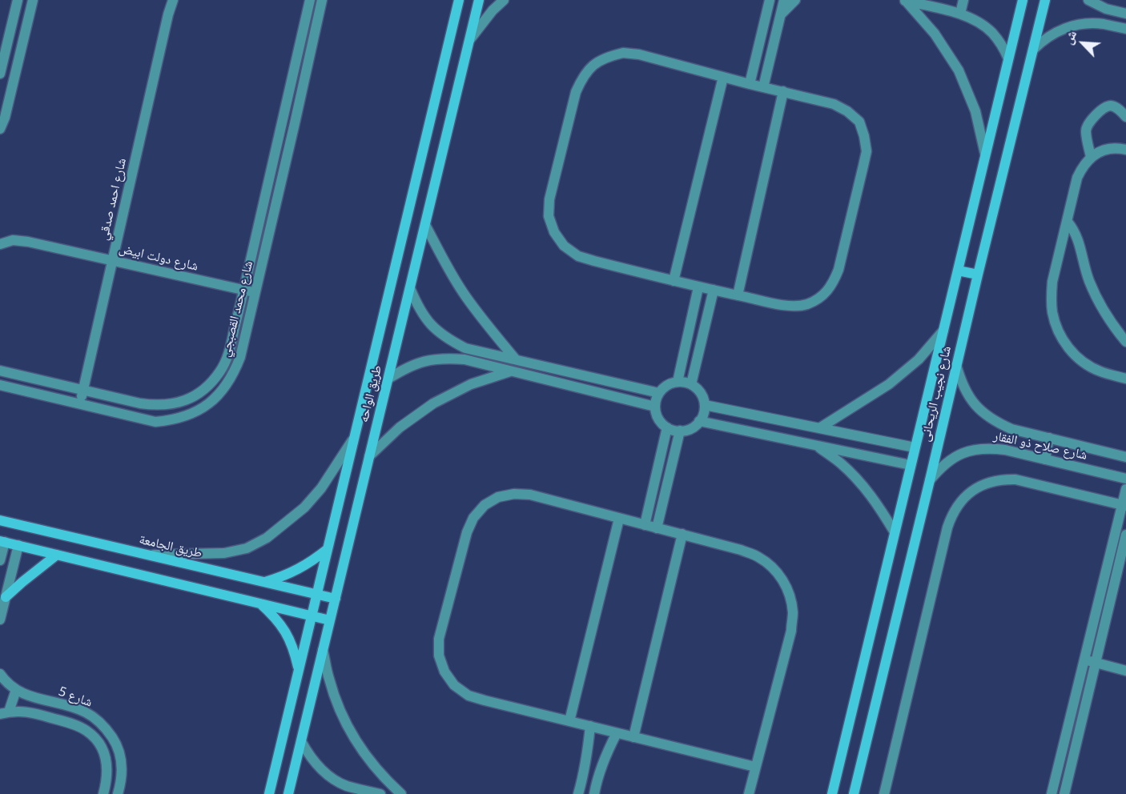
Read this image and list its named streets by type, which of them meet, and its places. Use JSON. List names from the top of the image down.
{
  "streets": {
    "street": [
      "شارع احمد صدقي",
      "شارع دولت ابيض",
      "شارع محمد القصبجي",
      "طريق الواحه",
      "شارع نجيب الريحانى",
      "شارع صلاح ذو الفقار",
      "طريق الجامعة",
      "شارع 5"
    ]
  },
  "crossings": [
    ["شارع احمد صدقي", "شارع دولت ابيض"],
    ["شارع احمد صدقي", "شارع محمد القصبجي"],
    ["شارع دولت ابيض", "شارع محمد القصبجي"],
    ["طريق الواحه", "طريق الجامعة"],
    ["شارع نجيب الريحانى", "شارع صلاح ذو الفقار"]
  ],
  "north": "top left"
}
